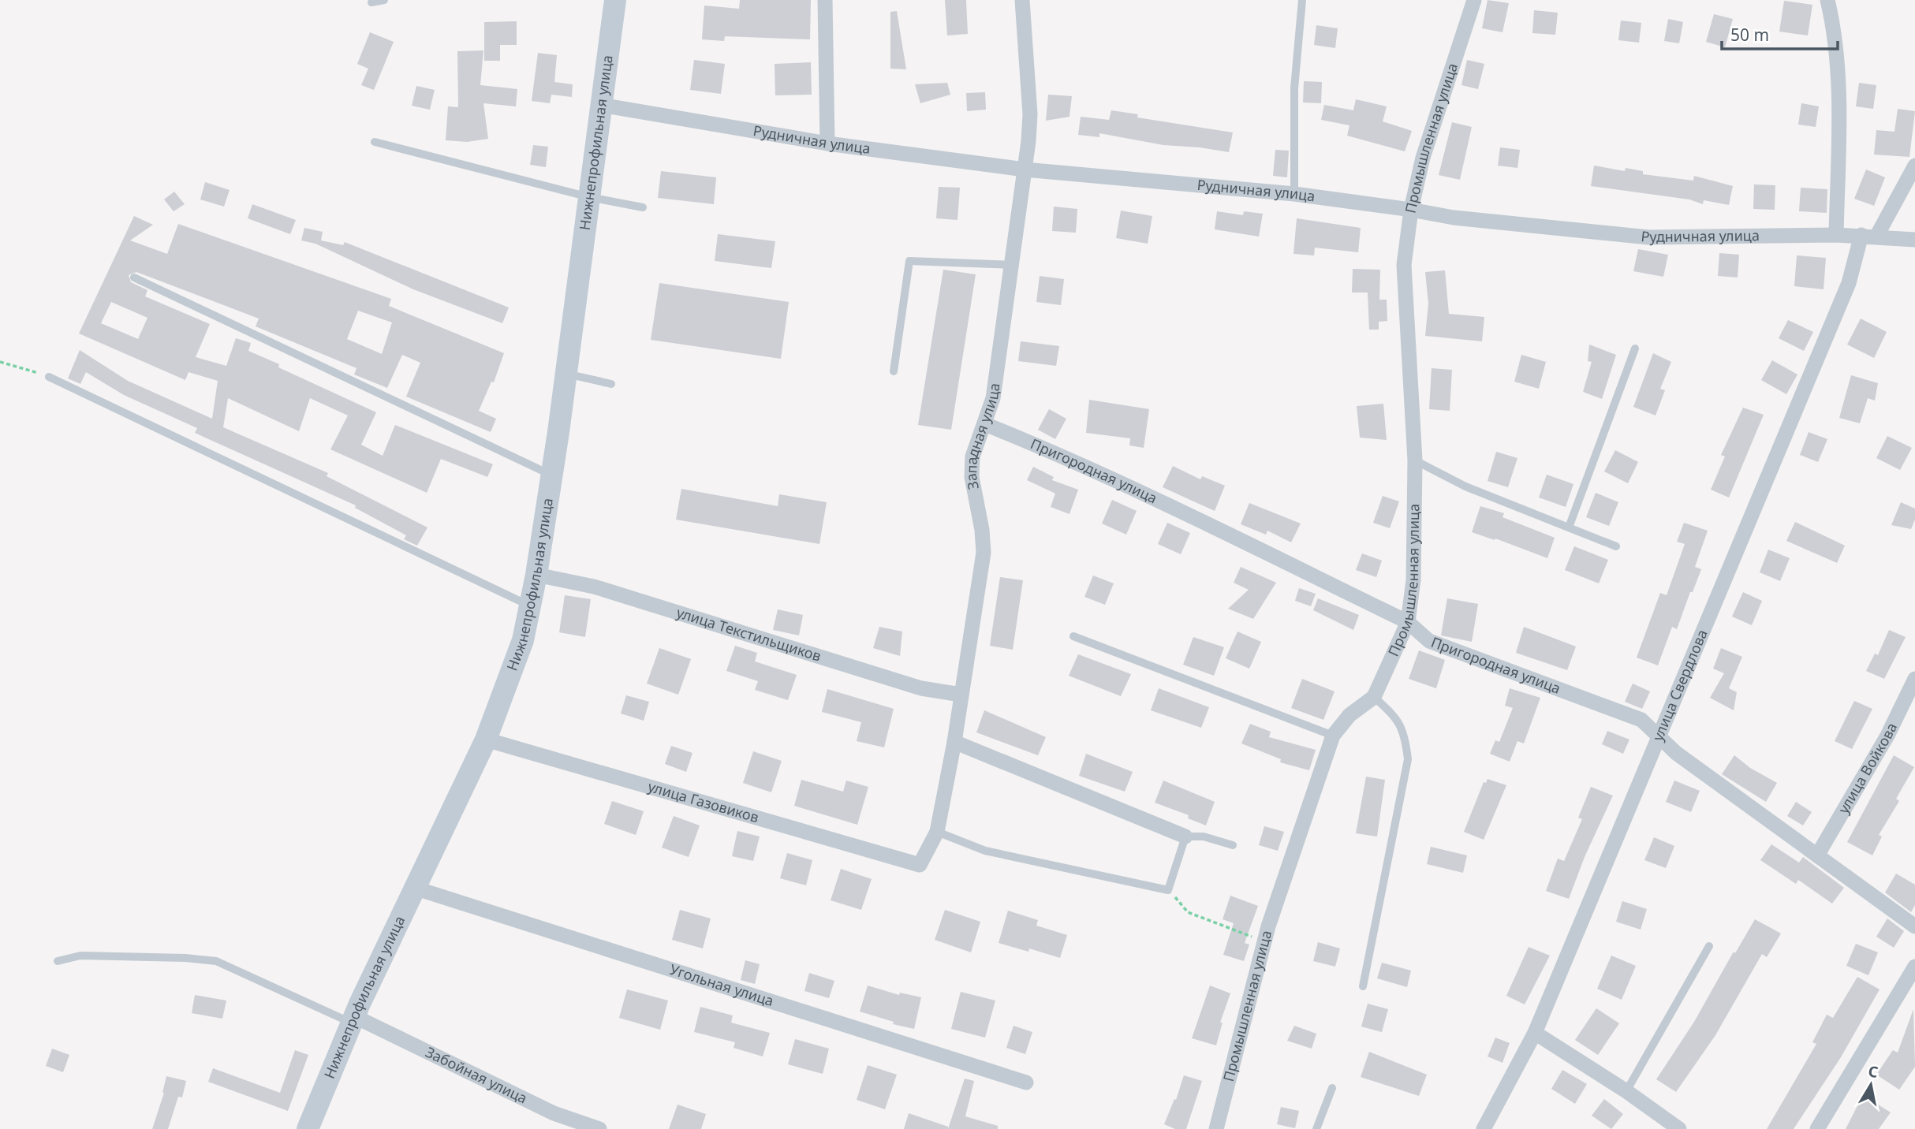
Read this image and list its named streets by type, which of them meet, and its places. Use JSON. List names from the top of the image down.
{
  "streets": {
    "street": [
      "Промышленная улица",
      "Рудничная улица",
      "Нижнепрофильная улица",
      "Западная улица",
      "Пригородная улица",
      "улица Текстильщиков",
      "улица Свердлова",
      "улица Войкова",
      "улица Газовиков",
      "Угольная улица",
      "Забойная улица"
    ]
  },
  "crossings": [
    ["Промышленная улица", "Рудничная улица"],
    ["Промышленная улица", "Пригородная улица"],
    ["Рудничная улица", "Нижнепрофильная улица"],
    ["Рудничная улица", "Западная улица"],
    ["Рудничная улица", "улица Свердлова"],
    ["Нижнепрофильная улица", "улица Текстильщиков"],
    ["Нижнепрофильная улица", "улица Газовиков"],
    ["Нижнепрофильная улица", "Угольная улица"],
    ["Нижнепрофильная улица", "Забойная улица"],
    ["Западная улица", "Пригородная улица"],
    ["Западная улица", "улица Текстильщиков"],
    ["Западная улица", "улица Газовиков"],
    ["Пригородная улица", "улица Свердлова"],
    ["Пригородная улица", "улица Войкова"]
  ],
  "scale_bar": "50 m",
  "north": "top"
}
